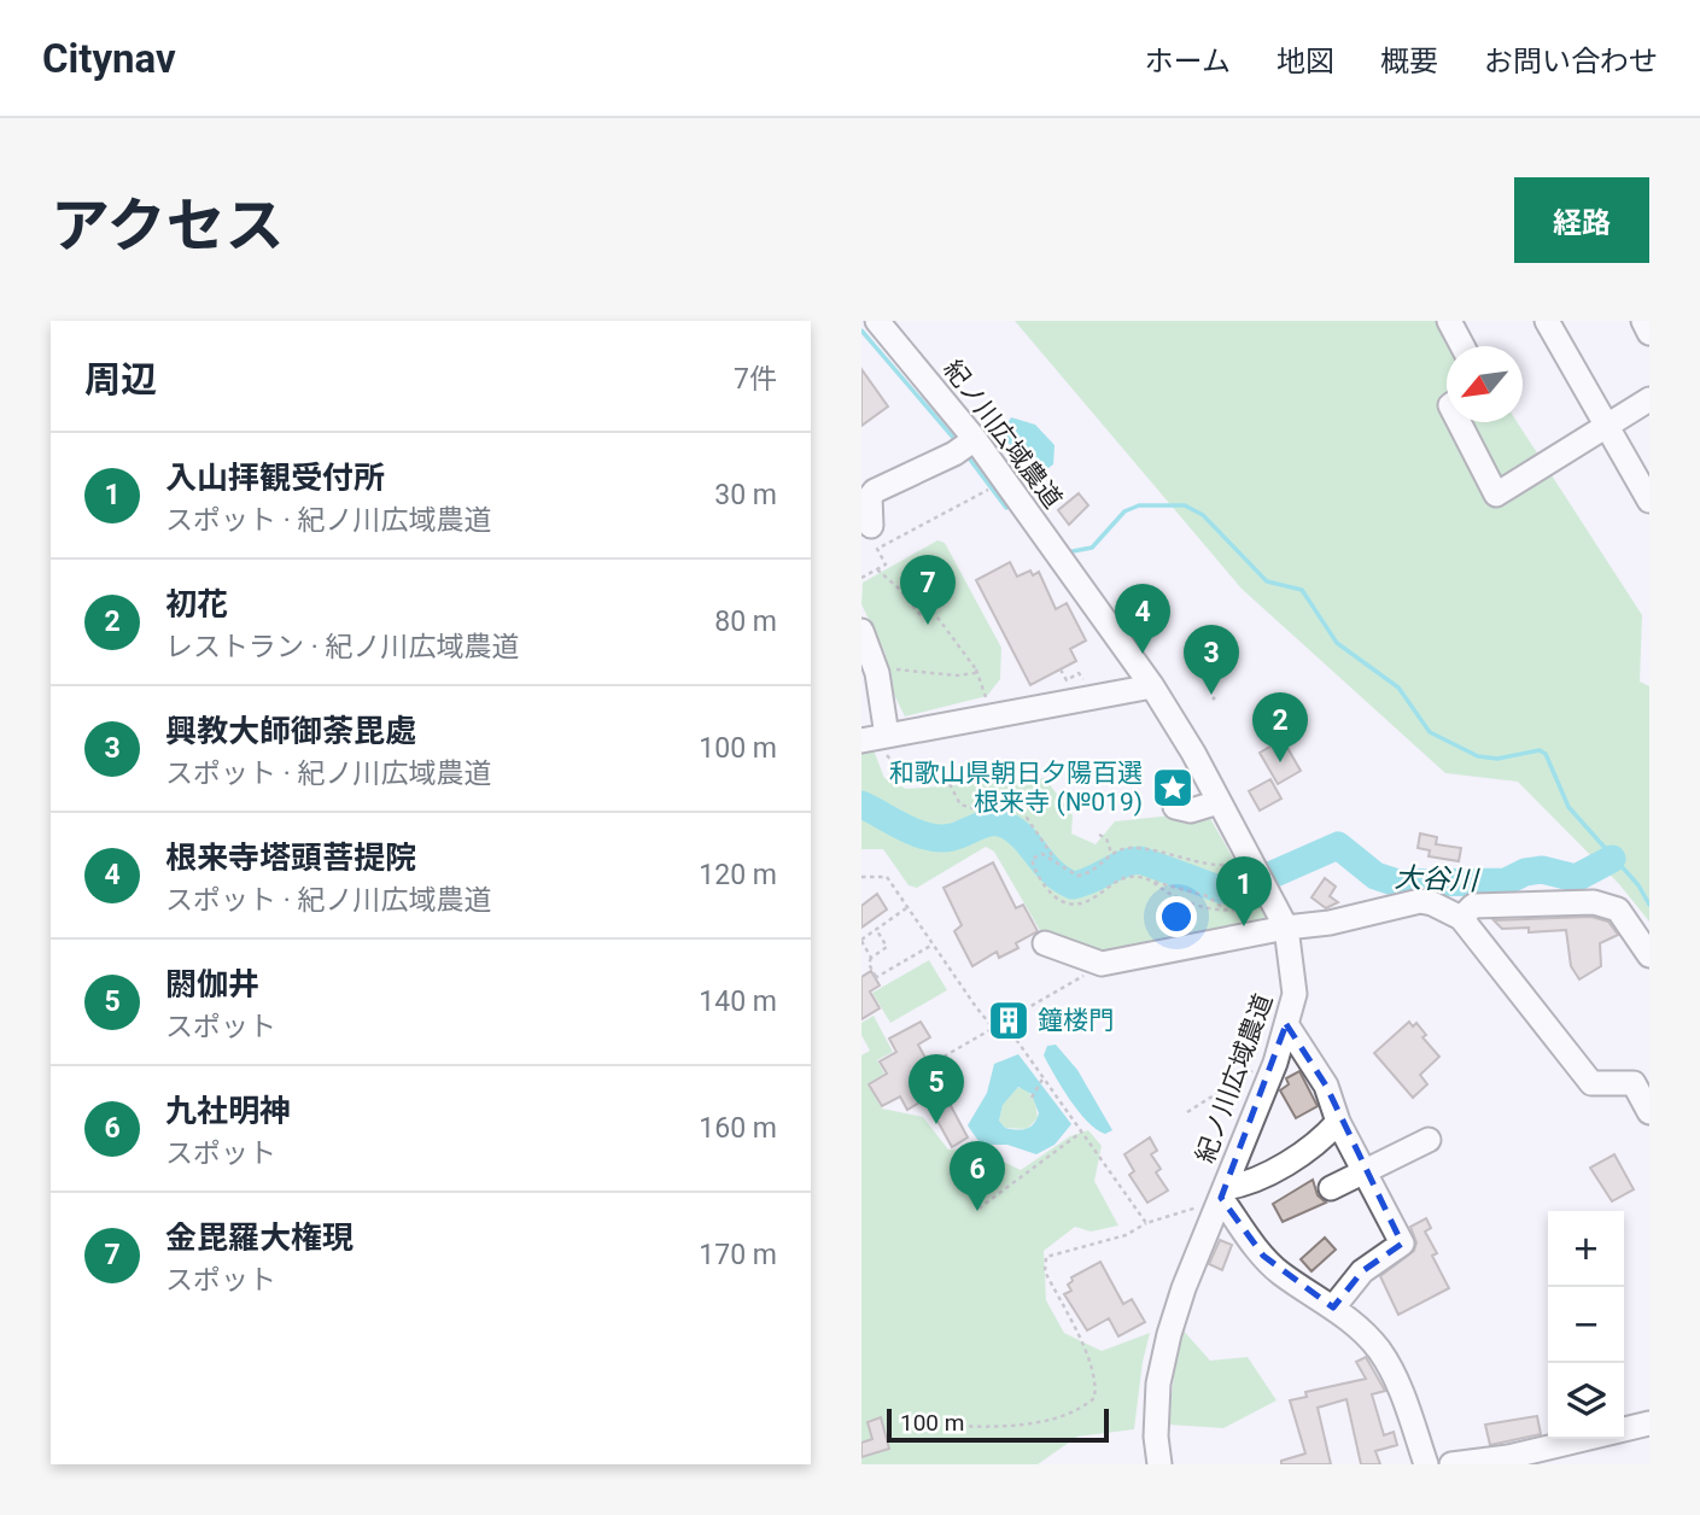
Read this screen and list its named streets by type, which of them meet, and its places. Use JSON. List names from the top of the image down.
{
  "streets": {
    "street": ["紀ノ川広域農道"]
  },
  "water": ["大谷川"],
  "places": {
    "place": ["和歌山県朝日夕陽百選 根来寺 (№019)"],
    "building": ["鐘楼門"]
  },
  "scale_bar": "100 m",
  "north": "bottom left",
  "page": {
    "header": "Citynav",
    "nav": [
      "ホーム",
      "地図",
      "概要",
      "お問い合わせ"
    ],
    "title": "アクセス",
    "buttons": "経路",
    "heading": ["周辺", "7件"],
    "list": [
      {
        "mark": "1",
        "name": "入山拝観受付所",
        "note": "スポット · 紀ノ川広域農道",
        "value": "30 m"
      },
      {
        "mark": "2",
        "name": "初花",
        "note": "レストラン · 紀ノ川広域農道",
        "value": "80 m"
      },
      {
        "mark": "3",
        "name": "興教大師御荼毘處",
        "note": "スポット · 紀ノ川広域農道",
        "value": "100 m"
      },
      {
        "mark": "4",
        "name": "根来寺塔頭菩提院",
        "note": "スポット · 紀ノ川広域農道",
        "value": "120 m"
      },
      {
        "mark": "5",
        "name": "閼伽井",
        "note": "スポット",
        "value": "140 m"
      },
      {
        "mark": "6",
        "name": "九社明神",
        "note": "スポット",
        "value": "160 m"
      },
      {
        "mark": "7",
        "name": "金毘羅大権現",
        "note": "スポット",
        "value": "170 m"
      }
    ],
    "pins": [
      "7",
      "4",
      "3",
      "2",
      "1",
      "5",
      "6"
    ],
    "map_buttons": ["+", "−"],
    "scale": "100 m"
  }
}
